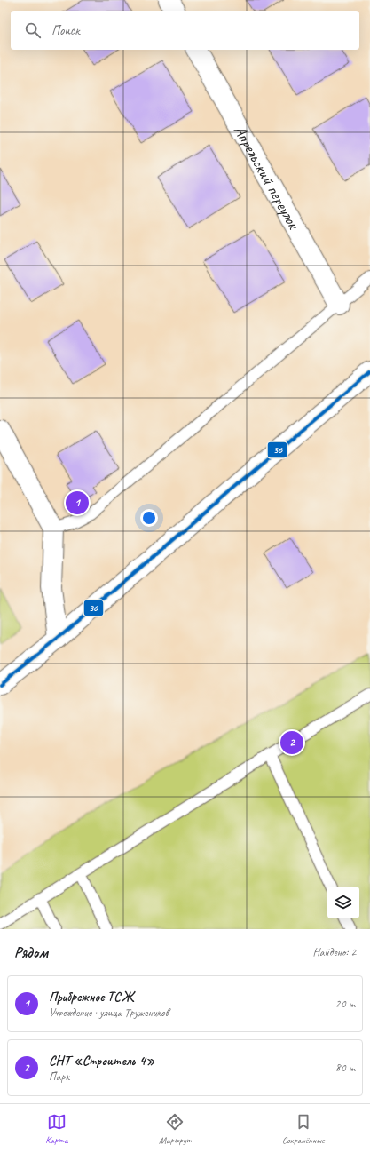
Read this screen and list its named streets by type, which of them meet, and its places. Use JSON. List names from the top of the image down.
{
  "streets": {
    "street": ["Апрельский переулок"]
  },
  "lines": ["transit line 36"],
  "page": {
    "search": "Поиск",
    "pins": ["1", "2"],
    "heading": ["Рядом", "Найдено: 2"],
    "list": [
      {
        "mark": "1",
        "name": "Прибрежное ТСЖ",
        "note": "Учреждение · улица Тружеников",
        "value": "20 m"
      },
      {
        "mark": "2",
        "name": "СНТ «Строитель-4»",
        "note": "Парк",
        "value": "80 m"
      }
    ],
    "nav": ["Карта", "Маршрут", "Сохранённые"]
  }
}
